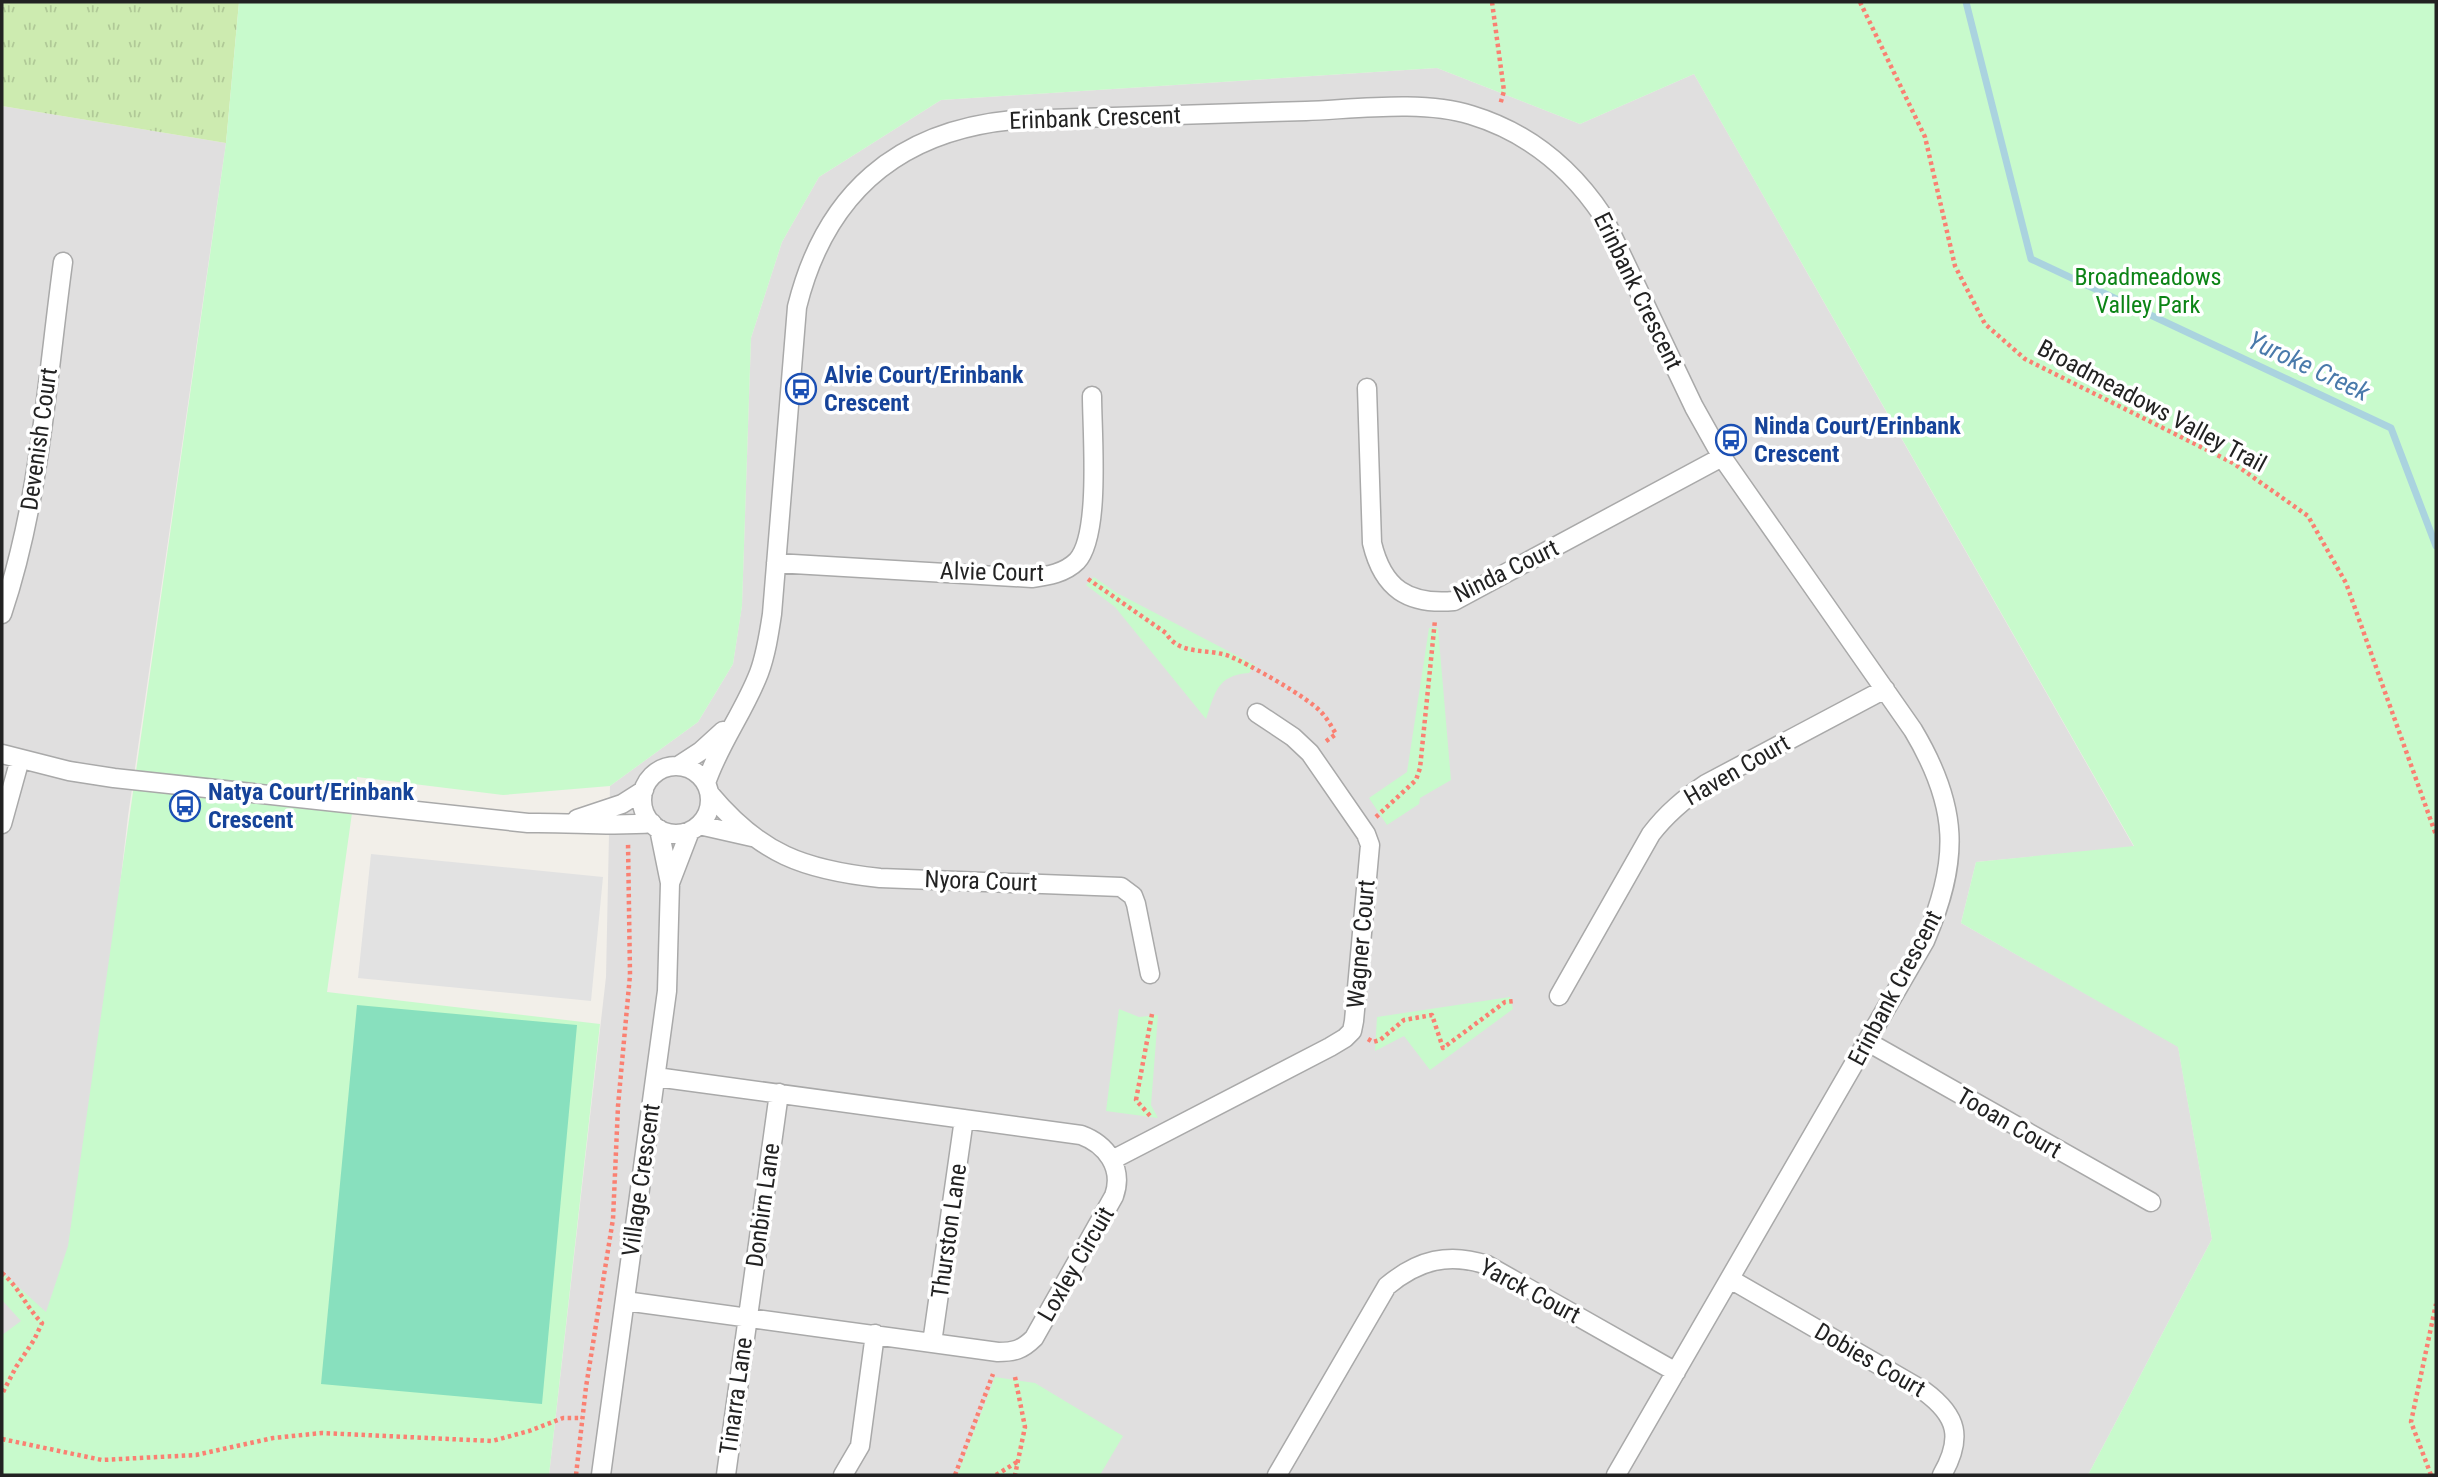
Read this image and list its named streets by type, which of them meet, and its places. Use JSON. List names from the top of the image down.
{
  "streets": {
    "street": [
      "Erinbank Crescent",
      "Devenish Court",
      "Ninda Court",
      "Alvie Court",
      "Haven Court",
      "Nyora Court",
      "Wagner Court",
      "Tooan Court",
      "Village Crescent",
      "Donbirn Lane",
      "Thurston Lane",
      "Loxley Circuit",
      "Yarck Court",
      "Dobies Court",
      "Tinarra Lane"
    ],
    "path": ["Broadmeadows Valley Trail"]
  },
  "crossings": [
    ["Erinbank Crescent", "Ninda Court"],
    ["Erinbank Crescent", "Alvie Court"],
    ["Erinbank Crescent", "Haven Court"],
    ["Erinbank Crescent", "Nyora Court"],
    ["Erinbank Crescent", "Tooan Court"],
    ["Erinbank Crescent", "Village Crescent"],
    ["Erinbank Crescent", "Yarck Court"],
    ["Erinbank Crescent", "Dobies Court"],
    ["Nyora Court", "Village Crescent"],
    ["Wagner Court", "Loxley Circuit"],
    ["Village Crescent", "Loxley Circuit"],
    ["Donbirn Lane", "Loxley Circuit"],
    ["Donbirn Lane", "Tinarra Lane"],
    ["Thurston Lane", "Loxley Circuit"],
    ["Loxley Circuit", "Tinarra Lane"]
  ],
  "water": ["Yuroke Creek"],
  "parks": ["Broadmeadows Valley Park"],
  "places": {
    "bus stop": ["Alvie Court/Erinbank Crescent", "Ninda Court/Erinbank Crescent", "Natya Court/Erinbank Crescent"]
  }
}
